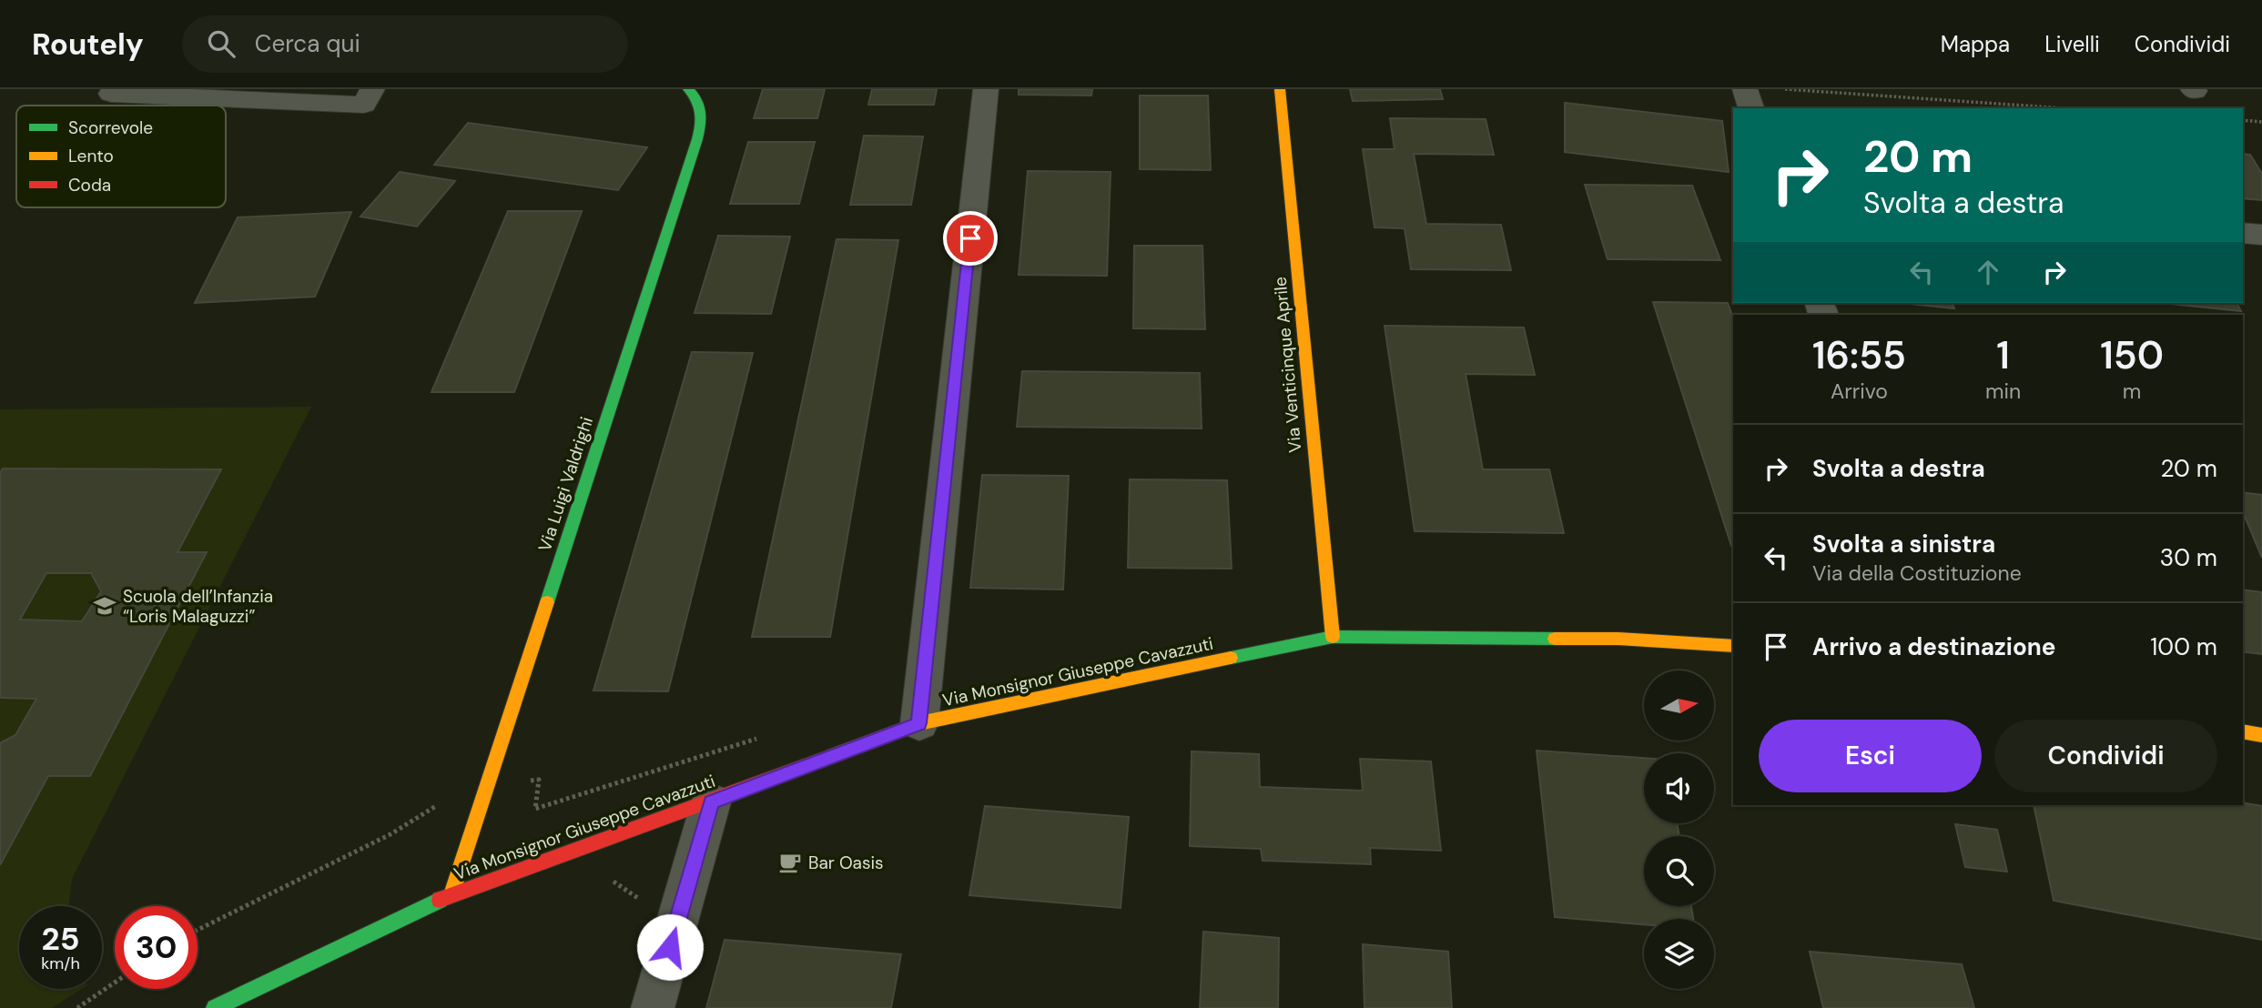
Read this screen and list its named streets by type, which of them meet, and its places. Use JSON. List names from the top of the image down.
{
  "streets": {
    "street": ["Via Venticinque Aprile", "Via Luigi Valdrighi", "Via Monsignor Giuseppe Cavazzuti"]
  },
  "crossings": [
    ["Via Venticinque Aprile", "Via Monsignor Giuseppe Cavazzuti"],
    ["Via Luigi Valdrighi", "Via Monsignor Giuseppe Cavazzuti"]
  ],
  "places": {
    "school or university": ["Scuola dell’Infanzia “Loris Malaguzzi”"],
    "cafe": ["Bar Oasis"]
  },
  "legend": ["Scorrevole", "Lento", "Coda"],
  "north": "right",
  "page": {
    "header": "Routely",
    "search": "Cerca qui",
    "nav": ["Mappa", "Livelli", "Condividi"],
    "turn": ["20 m", "Svolta a destra"],
    "eta": [
      "16:55",
      "Arrivo",
      "1",
      "min",
      "150",
      "m"
    ],
    "list": [
      {
        "name": "Svolta a destra",
        "value": "20 m"
      },
      {
        "name": "Svolta a sinistra",
        "note": "Via della Costituzione",
        "value": "30 m"
      },
      {
        "name": "Arrivo a destinazione",
        "value": "100 m"
      }
    ],
    "buttons": ["Esci", "Condividi"],
    "speed": "25 km/h",
    "limit": "30"
  }
}
